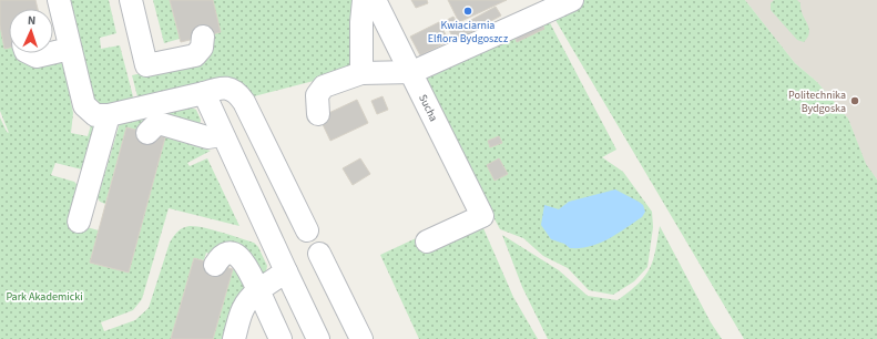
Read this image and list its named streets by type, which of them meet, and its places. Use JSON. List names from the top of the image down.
{
  "streets": {
    "street": ["Sucha"]
  },
  "parks": ["Park Akademicki"],
  "places": ["Kwiaciarnia Elflora Bydgoszcz", "Politechnika Bydgoska"],
  "north": "top"
}
